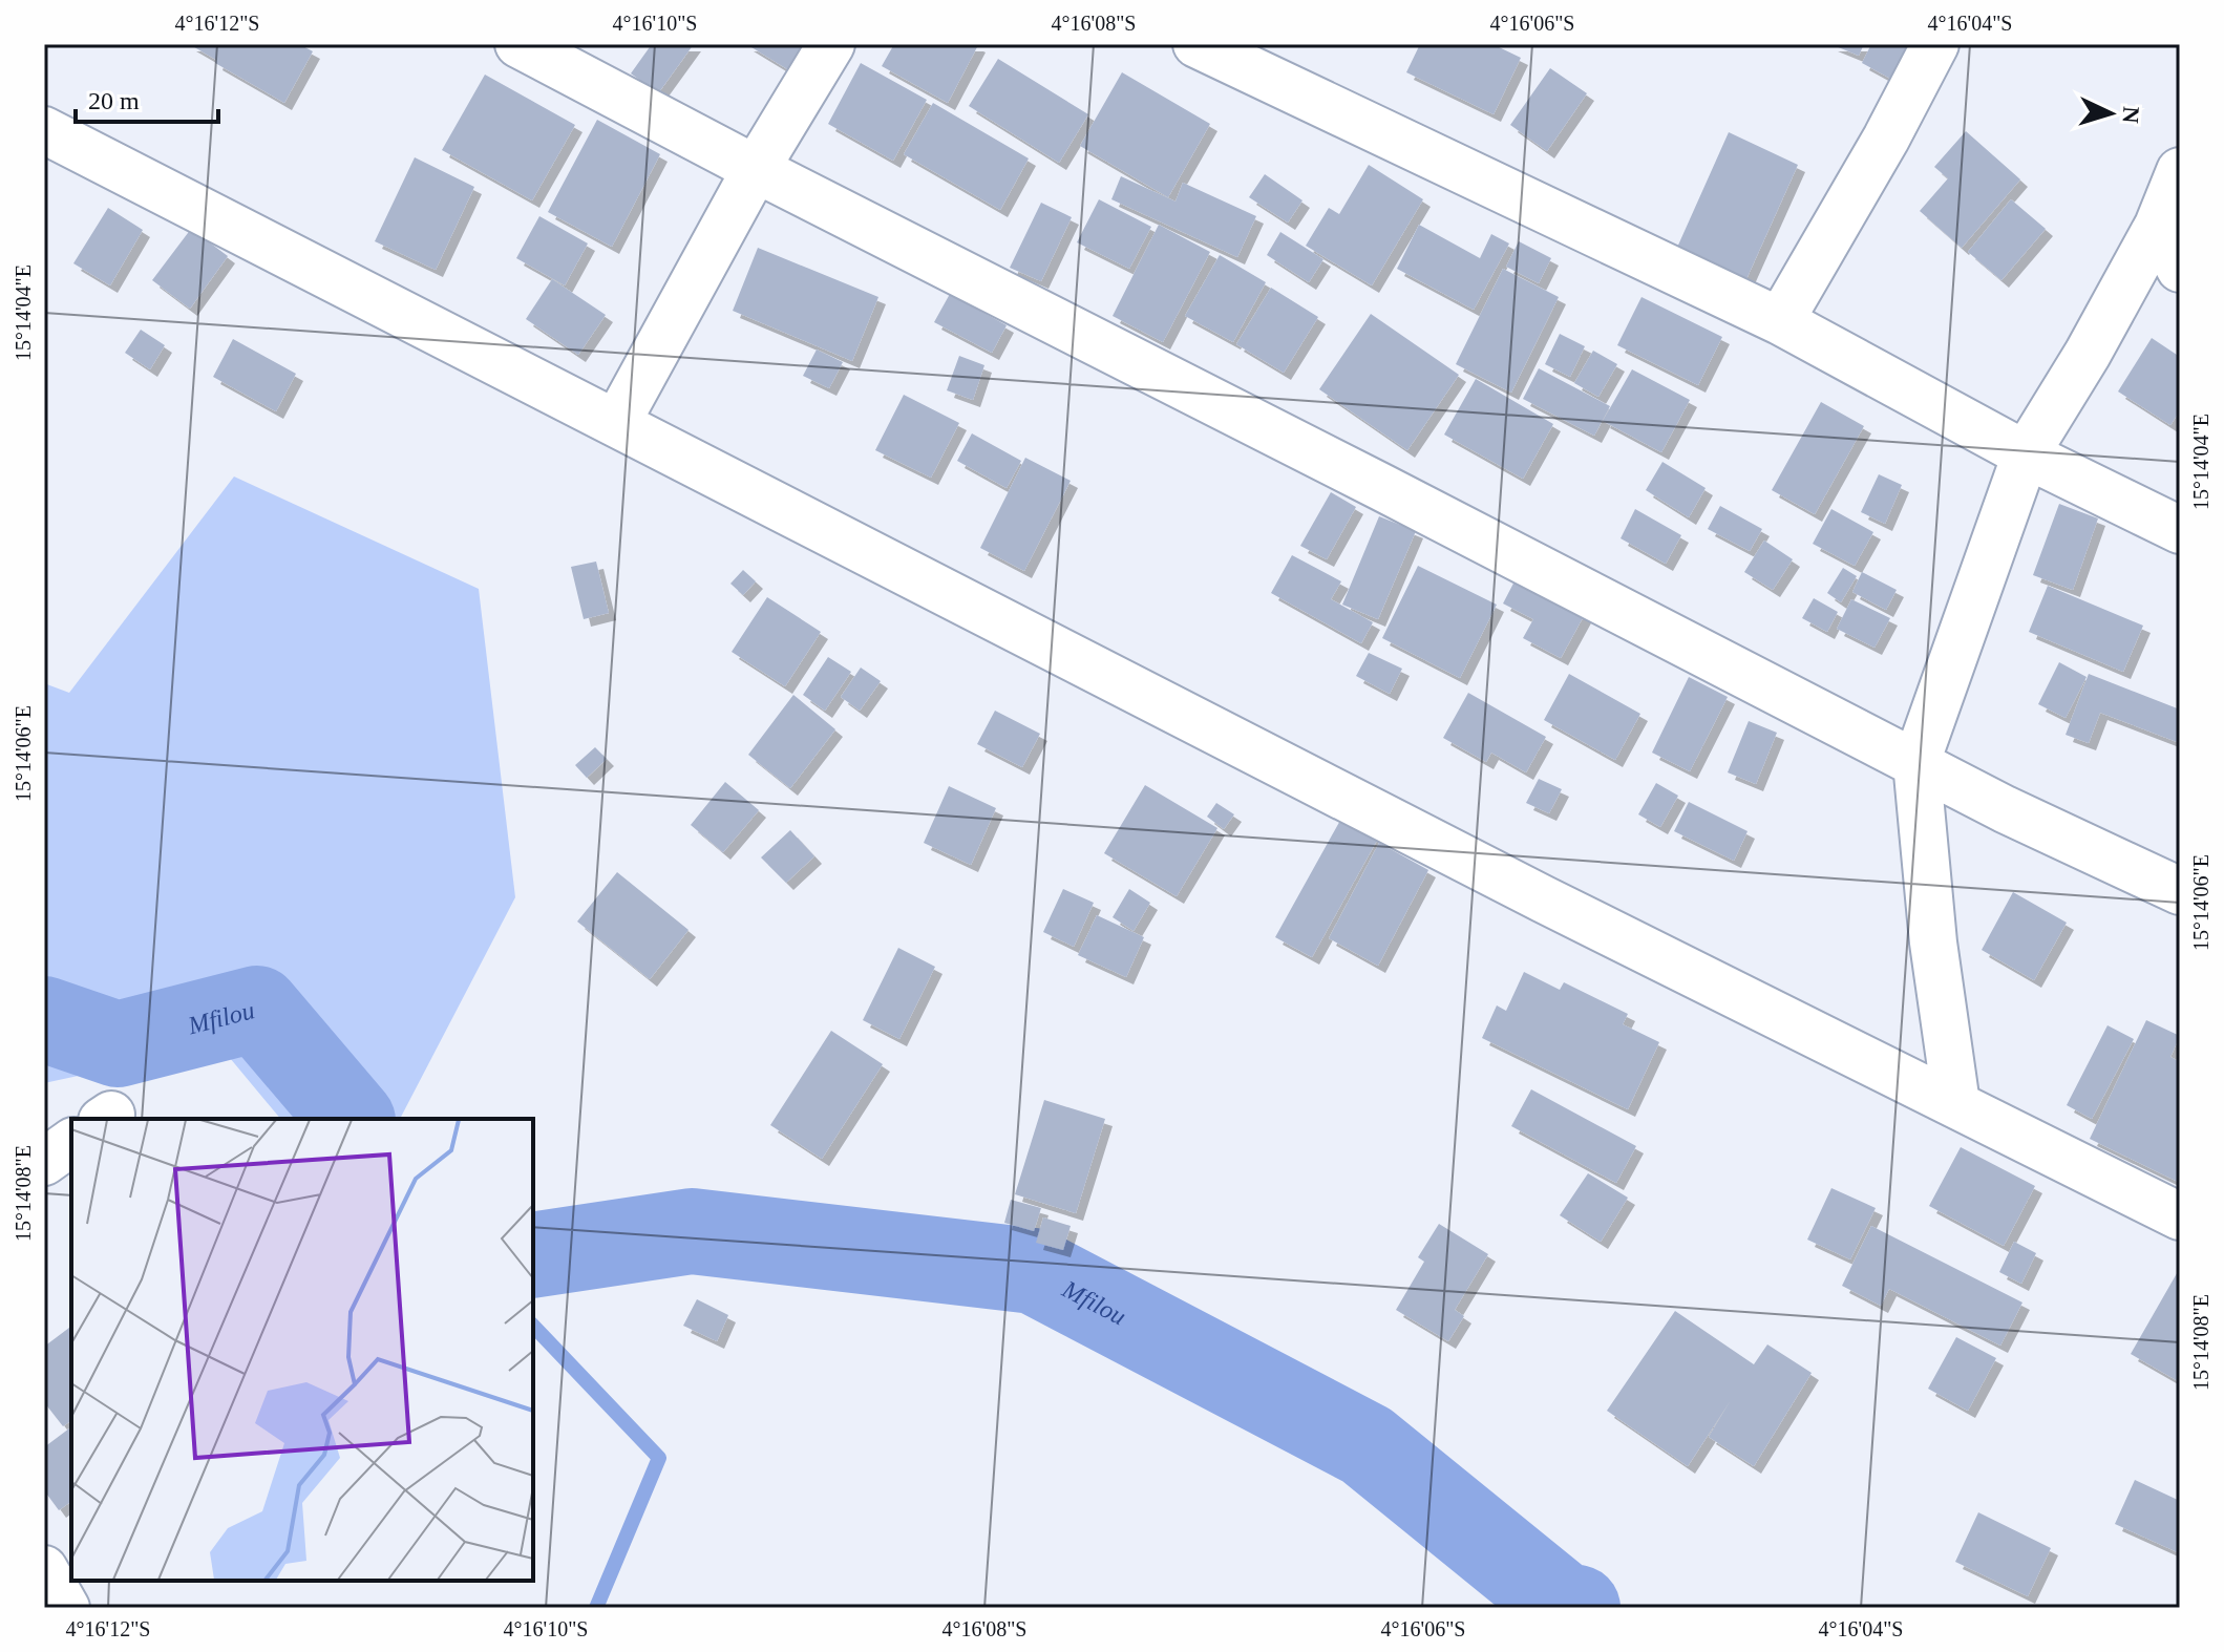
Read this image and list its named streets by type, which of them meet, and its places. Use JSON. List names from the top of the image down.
{
  "water": ["Mfilou"],
  "scale_bar": "20 m",
  "north": "right",
  "coordinates": [
    "4°16'12\"S",
    "4°16'10\"S",
    "4°16'08\"S",
    "4°16'06\"S",
    "4°16'04\"S",
    "15°14'04\"E",
    "15°14'06\"E",
    "15°14'08\"E"
  ]
}
